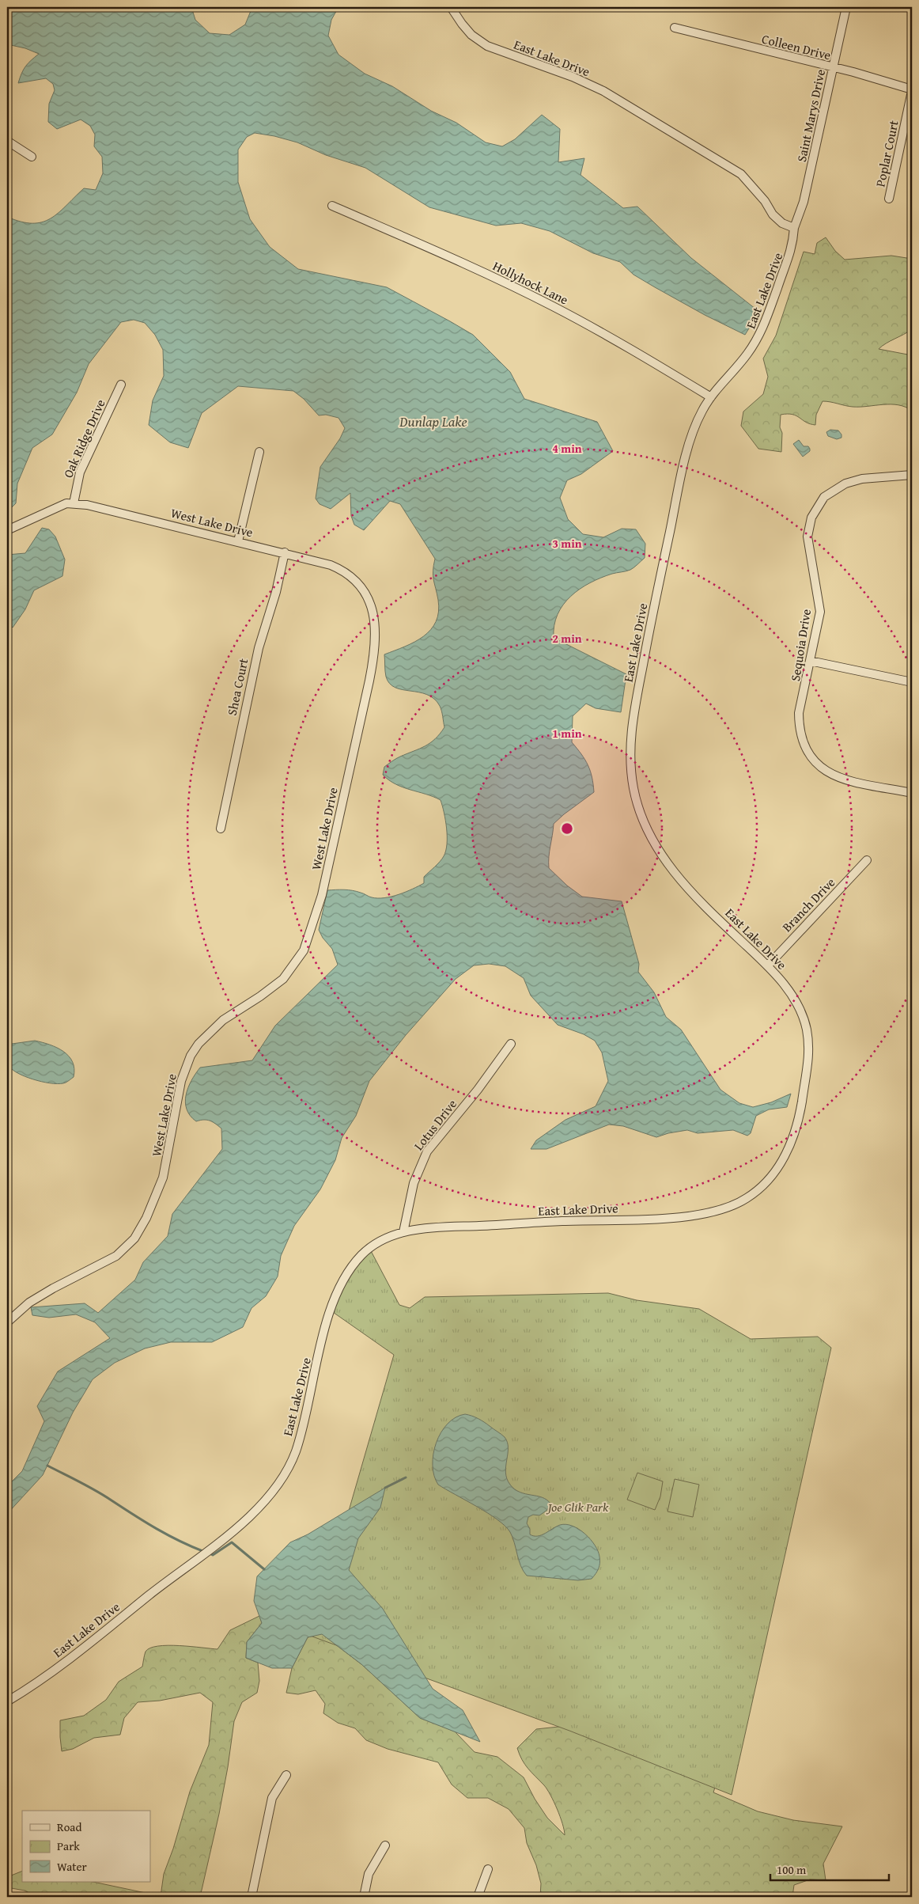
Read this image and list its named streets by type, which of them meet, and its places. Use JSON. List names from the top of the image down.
{
  "streets": {
    "street": [
      "Colleen Drive",
      "East Lake Drive",
      "Saint Marys Drive",
      "Poplar Court",
      "Hollyhock Lane",
      "Oak Ridge Drive",
      "West Lake Drive",
      "Sequoia Drive",
      "Shea Court",
      "Branch Drive",
      "Lotus Drive"
    ]
  },
  "crossings": [
    ["Colleen Drive", "Saint Marys Drive"],
    ["Colleen Drive", "Poplar Court"],
    ["East Lake Drive", "Saint Marys Drive"],
    ["East Lake Drive", "Hollyhock Lane"],
    ["East Lake Drive", "Branch Drive"],
    ["East Lake Drive", "Lotus Drive"],
    ["Oak Ridge Drive", "West Lake Drive"],
    ["West Lake Drive", "Shea Court"]
  ],
  "water": ["Dunlap Lake"],
  "parks": ["Joe Glik Park"],
  "legend": ["Road", "Park", "Water"],
  "scale_bar": "100 m",
  "rings": [
    "4 min",
    "3 min",
    "2 min",
    "1 min"
  ]
}
